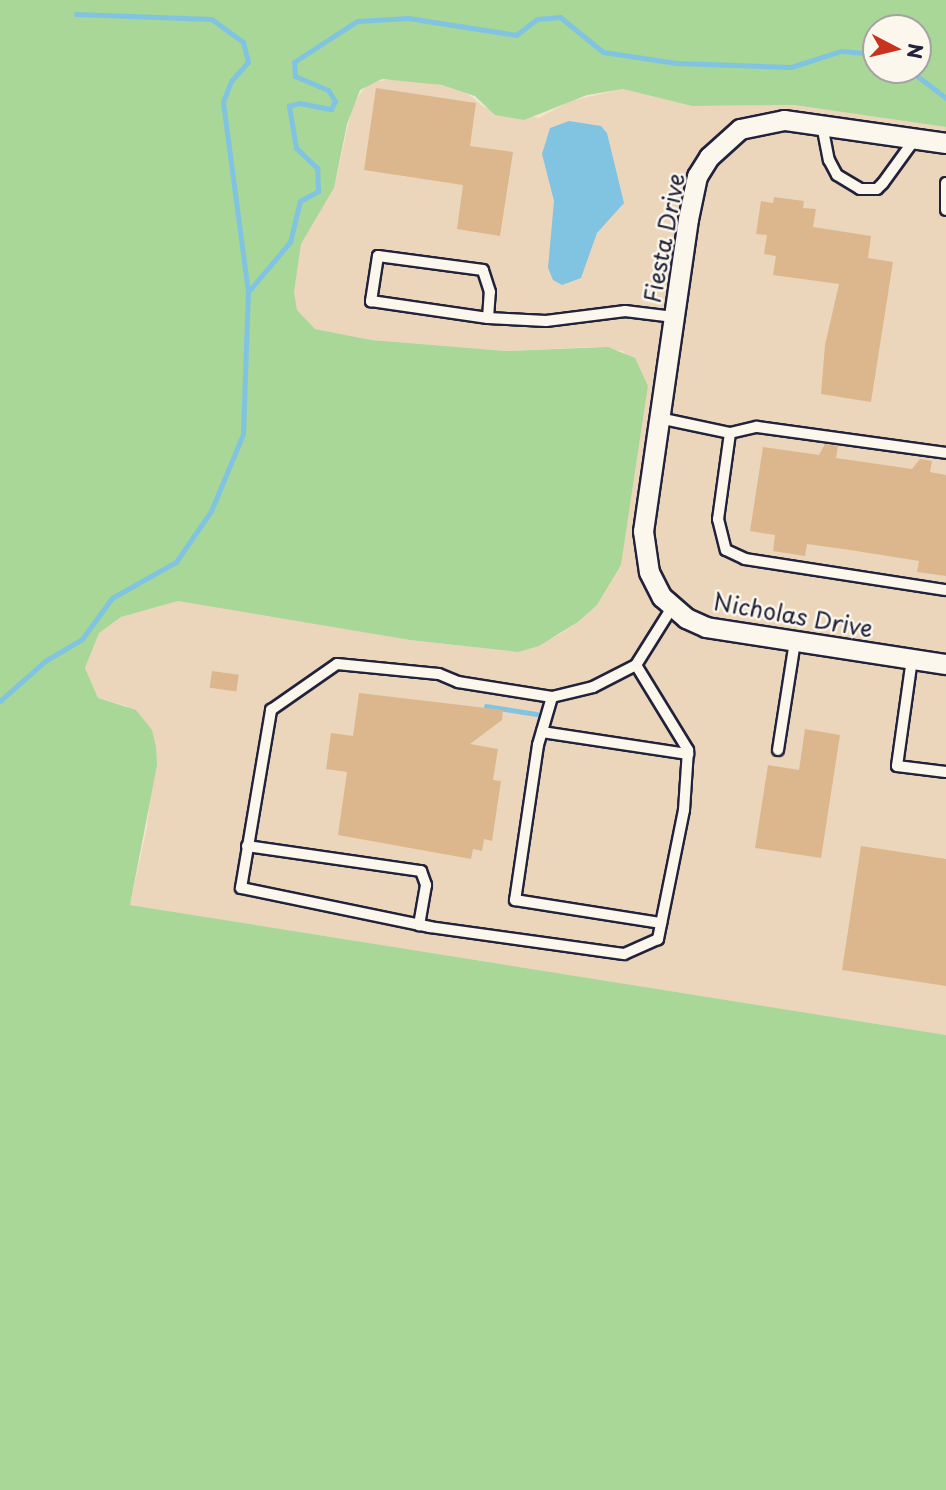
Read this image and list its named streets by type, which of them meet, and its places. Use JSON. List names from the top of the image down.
{
  "streets": {
    "street": ["Fiesta Drive", "Nicholas Drive"]
  },
  "crossings": [
    ["Fiesta Drive", "Nicholas Drive"]
  ],
  "north": "right"
}
